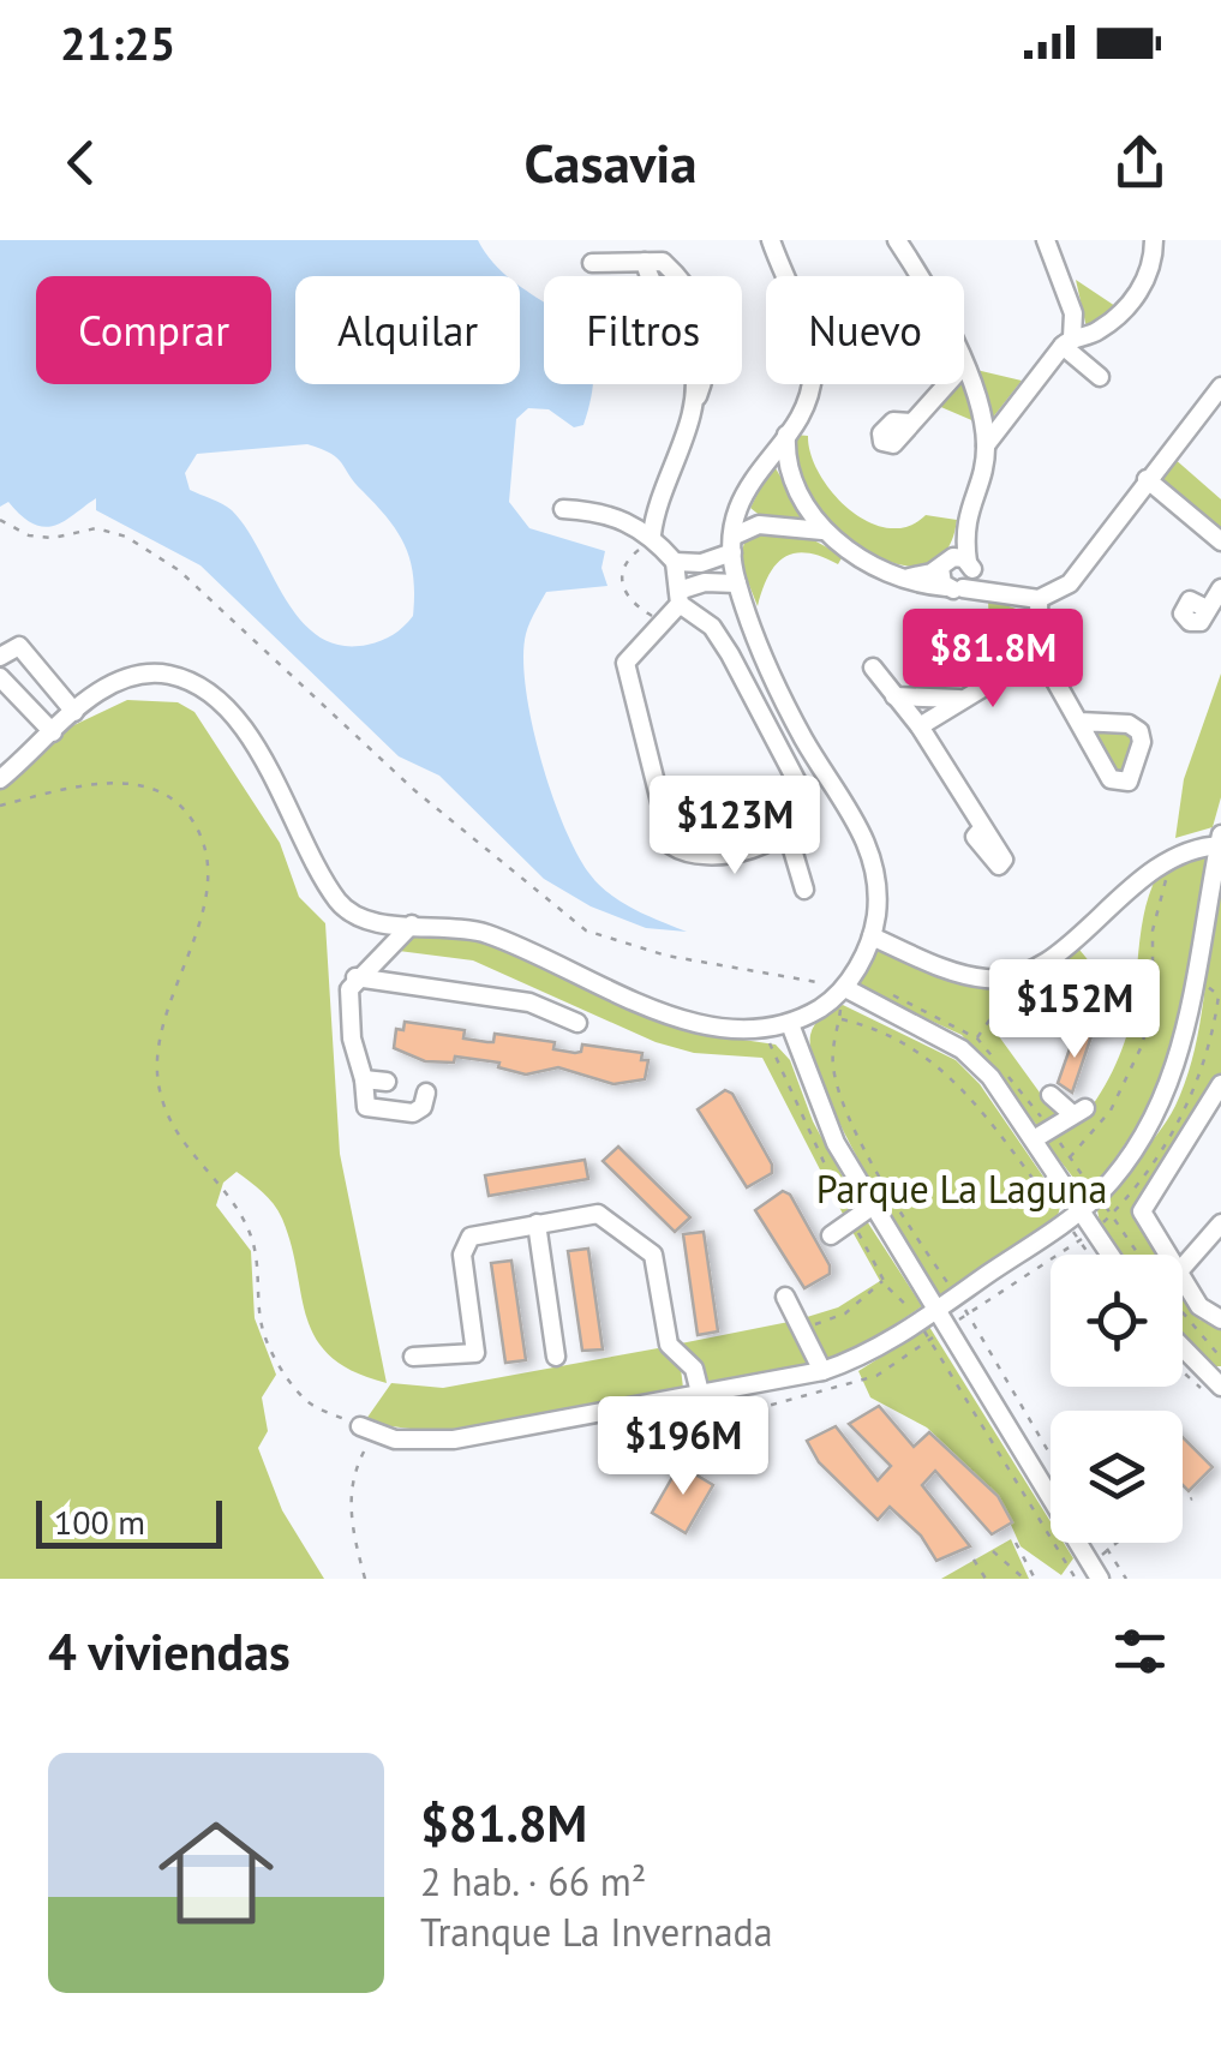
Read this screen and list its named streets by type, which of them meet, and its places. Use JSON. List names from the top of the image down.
{
  "parks": ["Parque La Laguna"],
  "scale_bar": "100 m",
  "page": {
    "status": "21:25",
    "header": "Casavia",
    "chip": [
      "Comprar",
      "Alquilar",
      "Filtros",
      "Nuevo"
    ],
    "price": [
      "$81.8M",
      "$123M",
      "$152M",
      "$196M"
    ],
    "scale": "100 m",
    "heading": "4 viviendas",
    "list": [
      {
        "name": "$81.8M",
        "note": "2 hab. · 66 m² · Tranque La Invernada"
      }
    ]
  }
}
